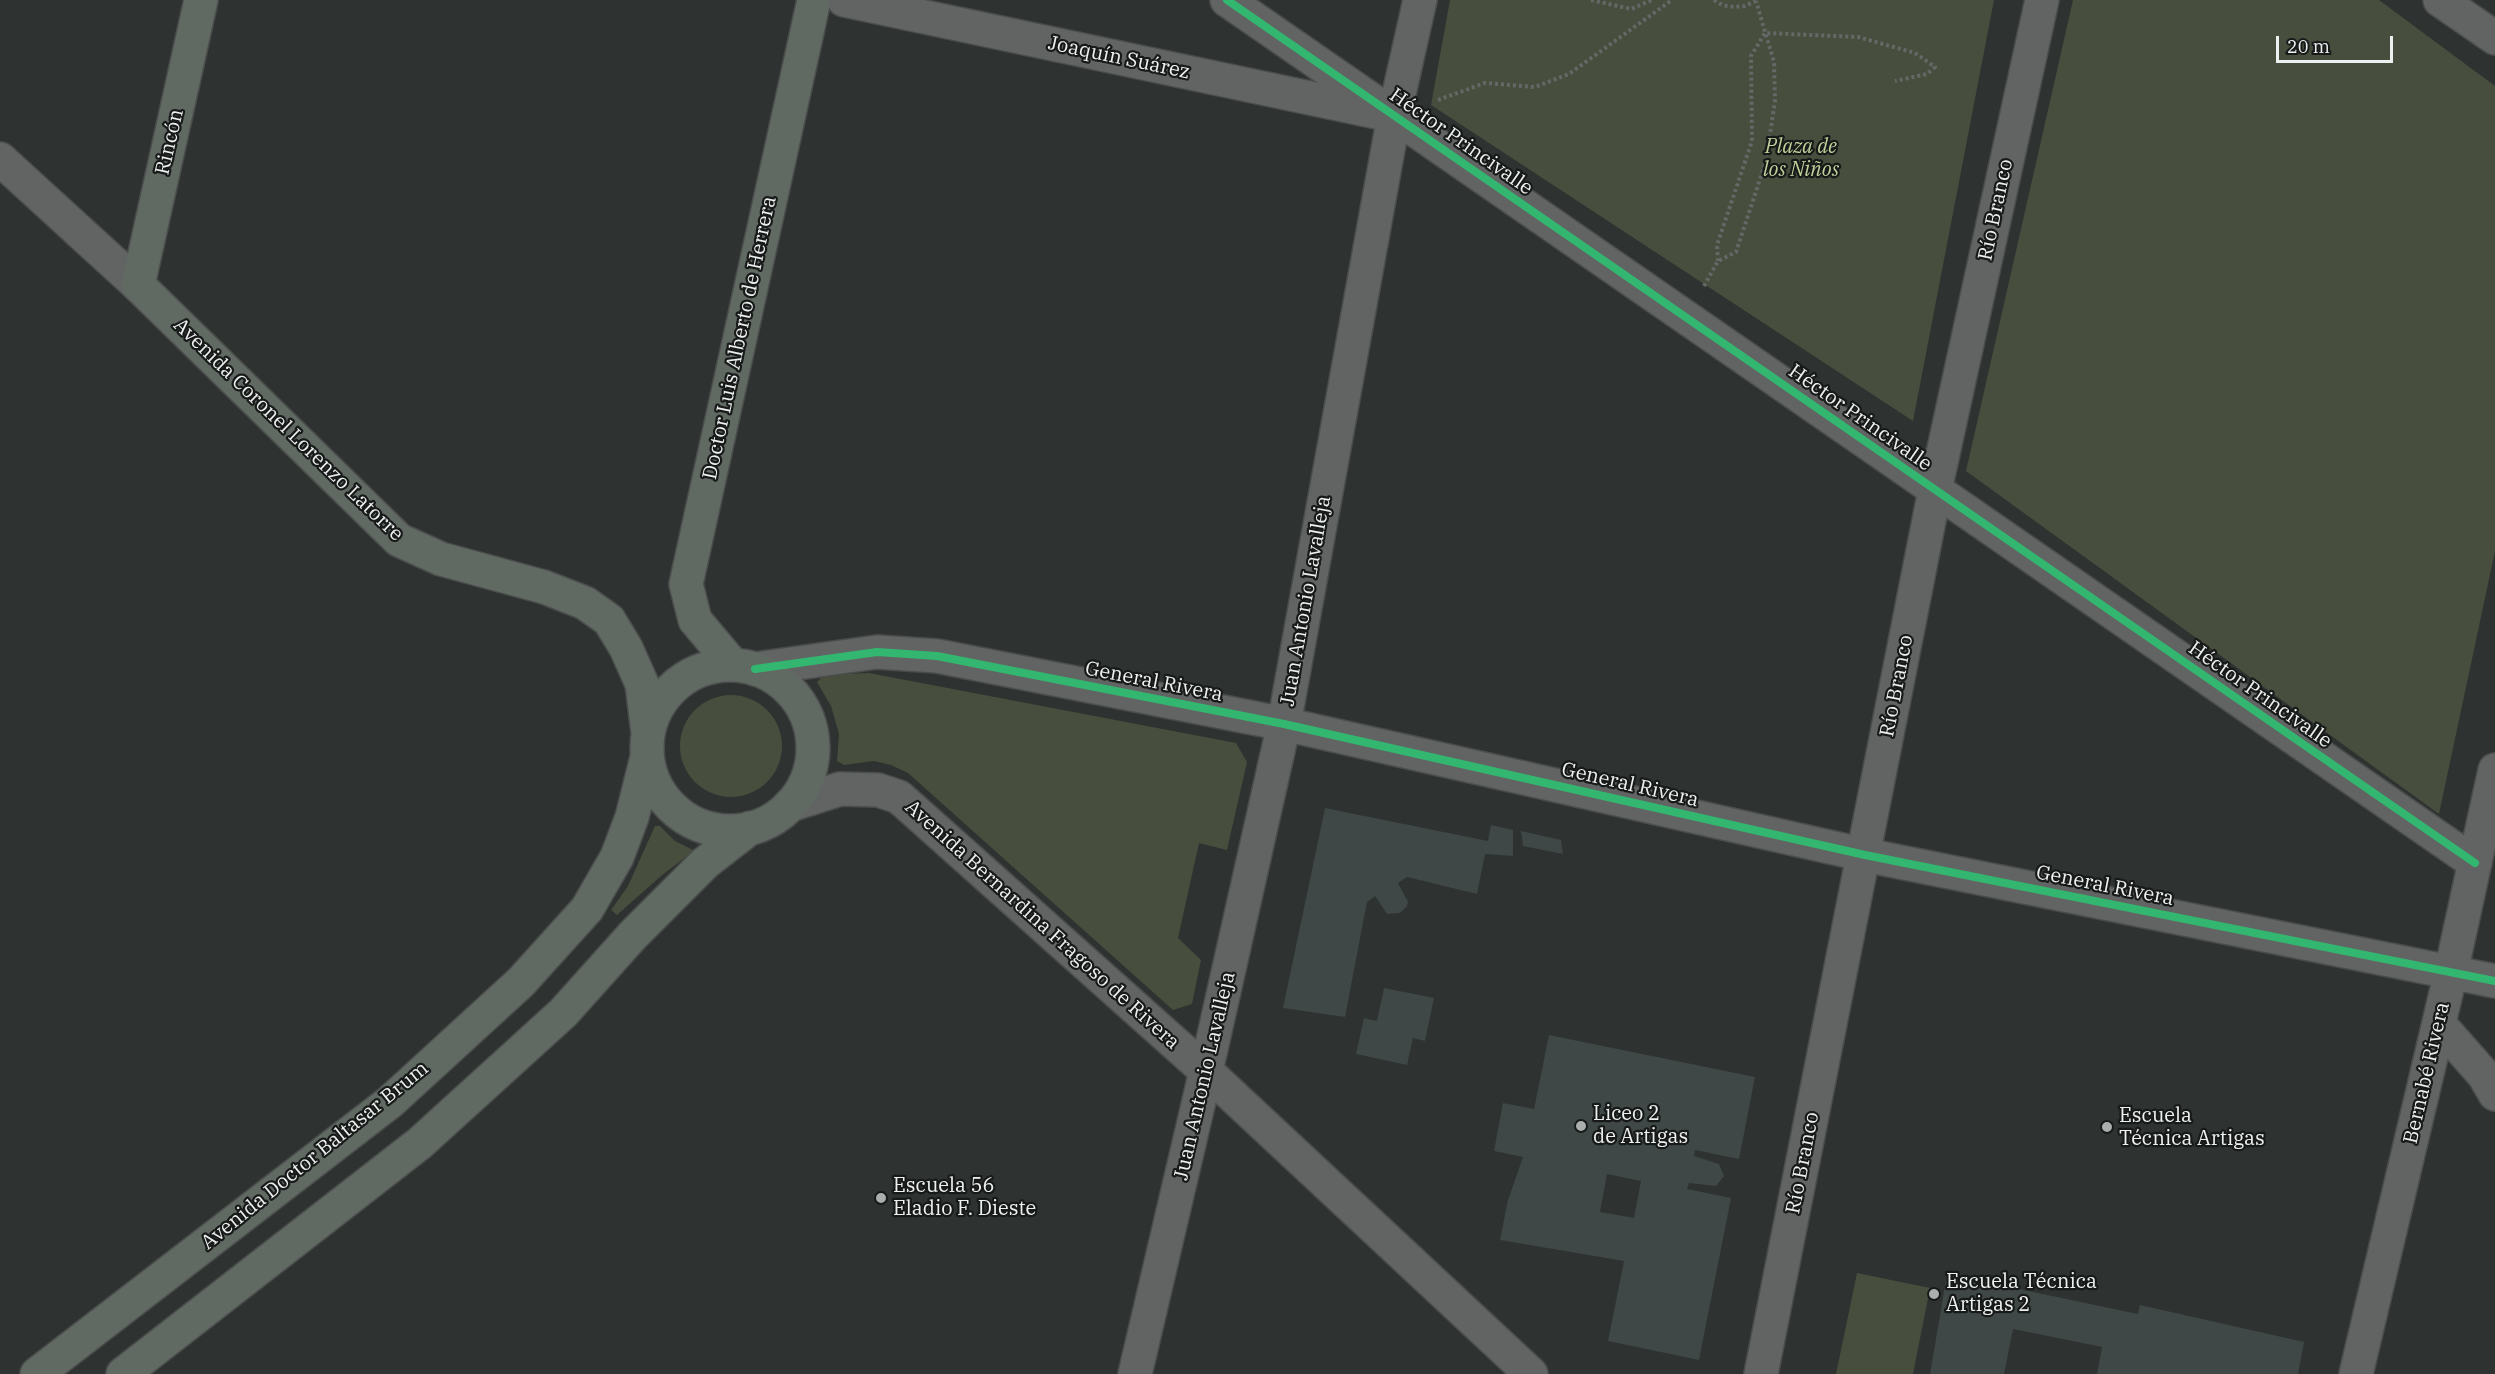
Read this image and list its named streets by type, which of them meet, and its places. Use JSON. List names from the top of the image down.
{
  "streets": {
    "main road": [
      "Rincón",
      "Doctor Luis Alberto de Herrera",
      "Avenida Coronel Lorenzo Latorre",
      "Avenida Doctor Baltasar Brum"
    ],
    "street": [
      "Joaquín Suárez",
      "Héctor Princivalle",
      "Río Branco",
      "Juan Antonio Lavalleja",
      "General Rivera",
      "Avenida Bernardina Fragoso de Rivera",
      "Bernabé Rivera"
    ]
  },
  "crossings": [
    ["Joaquín Suárez", "Héctor Princivalle"],
    ["Joaquín Suárez", "Juan Antonio Lavalleja"],
    ["Rincón", "Avenida Coronel Lorenzo Latorre"],
    ["Héctor Princivalle", "Río Branco"],
    ["Héctor Princivalle", "Juan Antonio Lavalleja"],
    ["Héctor Princivalle", "Bernabé Rivera"],
    ["Río Branco", "General Rivera"],
    ["Doctor Luis Alberto de Herrera", "Avenida Coronel Lorenzo Latorre"],
    ["Doctor Luis Alberto de Herrera", "General Rivera"],
    ["Doctor Luis Alberto de Herrera", "Avenida Bernardina Fragoso de Rivera"],
    ["Doctor Luis Alberto de Herrera", "Avenida Doctor Baltasar Brum"],
    ["Avenida Coronel Lorenzo Latorre", "General Rivera"],
    ["Avenida Coronel Lorenzo Latorre", "Avenida Bernardina Fragoso de Rivera"],
    ["Avenida Coronel Lorenzo Latorre", "Avenida Doctor Baltasar Brum"],
    ["Juan Antonio Lavalleja", "General Rivera"],
    ["Juan Antonio Lavalleja", "Avenida Bernardina Fragoso de Rivera"],
    ["General Rivera", "Avenida Bernardina Fragoso de Rivera"],
    ["General Rivera", "Bernabé Rivera"],
    ["General Rivera", "Avenida Doctor Baltasar Brum"],
    ["Avenida Bernardina Fragoso de Rivera", "Avenida Doctor Baltasar Brum"]
  ],
  "parks": ["Plaza de los Niños"],
  "places": [
    "Liceo 2 de Artigas",
    "Escuela Técnica Artigas",
    "Escuela 56 Eladio F. Dieste",
    "Escuela Técnica Artigas 2"
  ],
  "scale_bar": "20 m"
}
